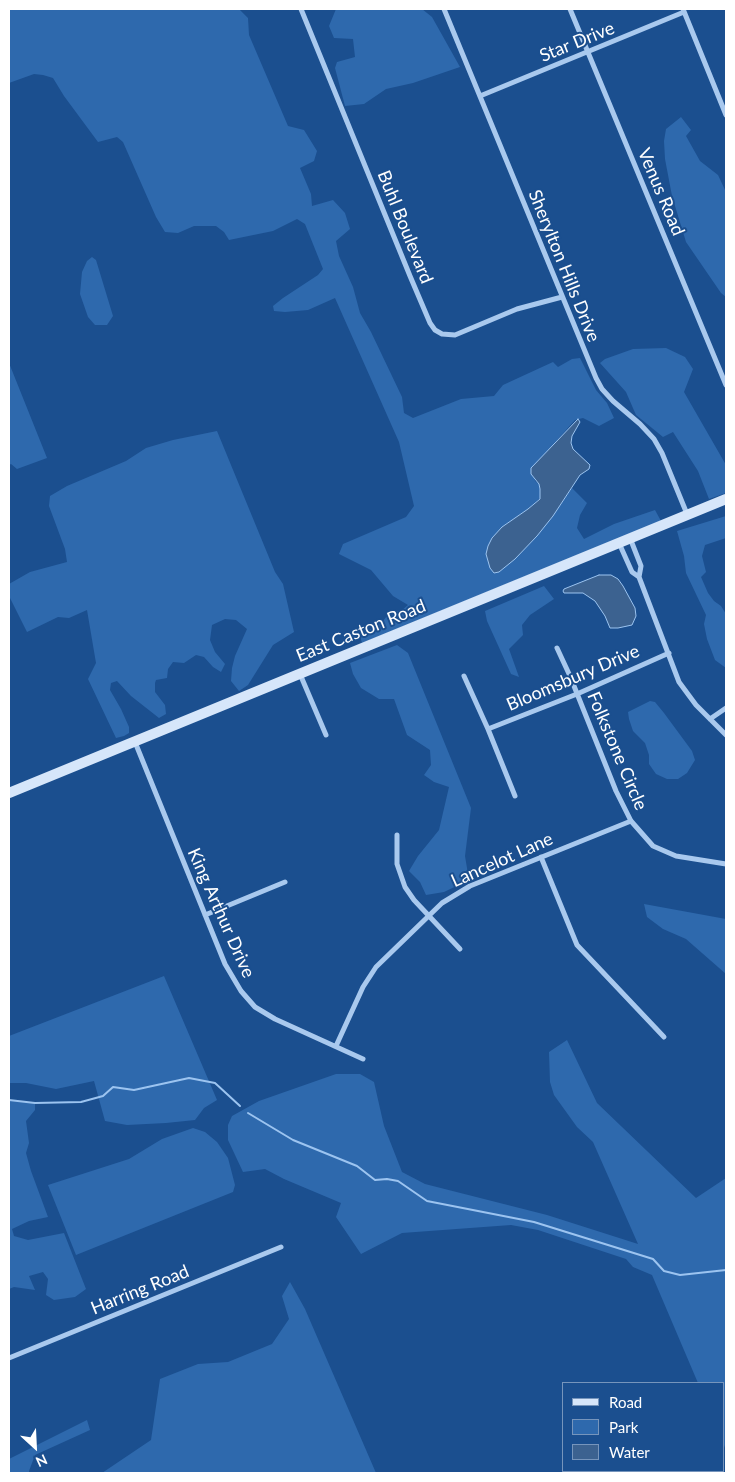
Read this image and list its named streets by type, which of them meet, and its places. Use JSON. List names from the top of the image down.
{
  "streets": {
    "street": [
      "Star Drive",
      "Venus Road",
      "Buhl Boulevard",
      "Sherylton Hills Drive",
      "East Caston Road",
      "Bloomsbury Drive",
      "Folkstone Circle",
      "Lancelot Lane",
      "King Arthur Drive",
      "Harring Road"
    ]
  },
  "crossings": [
    ["Star Drive", "Venus Road"],
    ["Star Drive", "Sherylton Hills Drive"],
    ["Buhl Boulevard", "Sherylton Hills Drive"],
    ["Sherylton Hills Drive", "East Caston Road"],
    ["East Caston Road", "King Arthur Drive"],
    ["Bloomsbury Drive", "Folkstone Circle"],
    ["Folkstone Circle", "Lancelot Lane"],
    ["Lancelot Lane", "King Arthur Drive"]
  ],
  "legend": ["Road", "Park", "Water"],
  "north": "bottom right"
}
